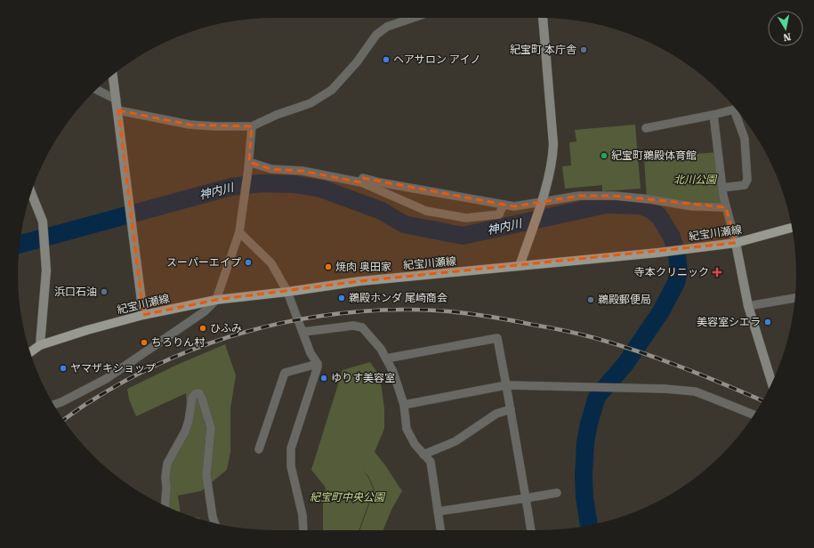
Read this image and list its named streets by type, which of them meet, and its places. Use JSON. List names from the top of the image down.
{
  "streets": {
    "main road": ["紀宝川瀬線"]
  },
  "water": ["神内川"],
  "parks": ["北川公園", "紀宝町中央公園"],
  "places": {
    "other": [
      "紀宝町 本庁舎",
      "ヘアサロン アイノ",
      "紀宝町鵜殿体育館",
      "スーパーエイプ",
      "焼肉 奥田家",
      "浜口石油",
      "鵜殿ホンダ 尾崎商会",
      "鵜殿郵便局",
      "美容室シエラ",
      "ひふみ",
      "ちろりん村",
      "ヤマザキショップ",
      "ゆりす美容室"
    ],
    "health": ["寺本クリニック"]
  },
  "north": "bottom"
}
